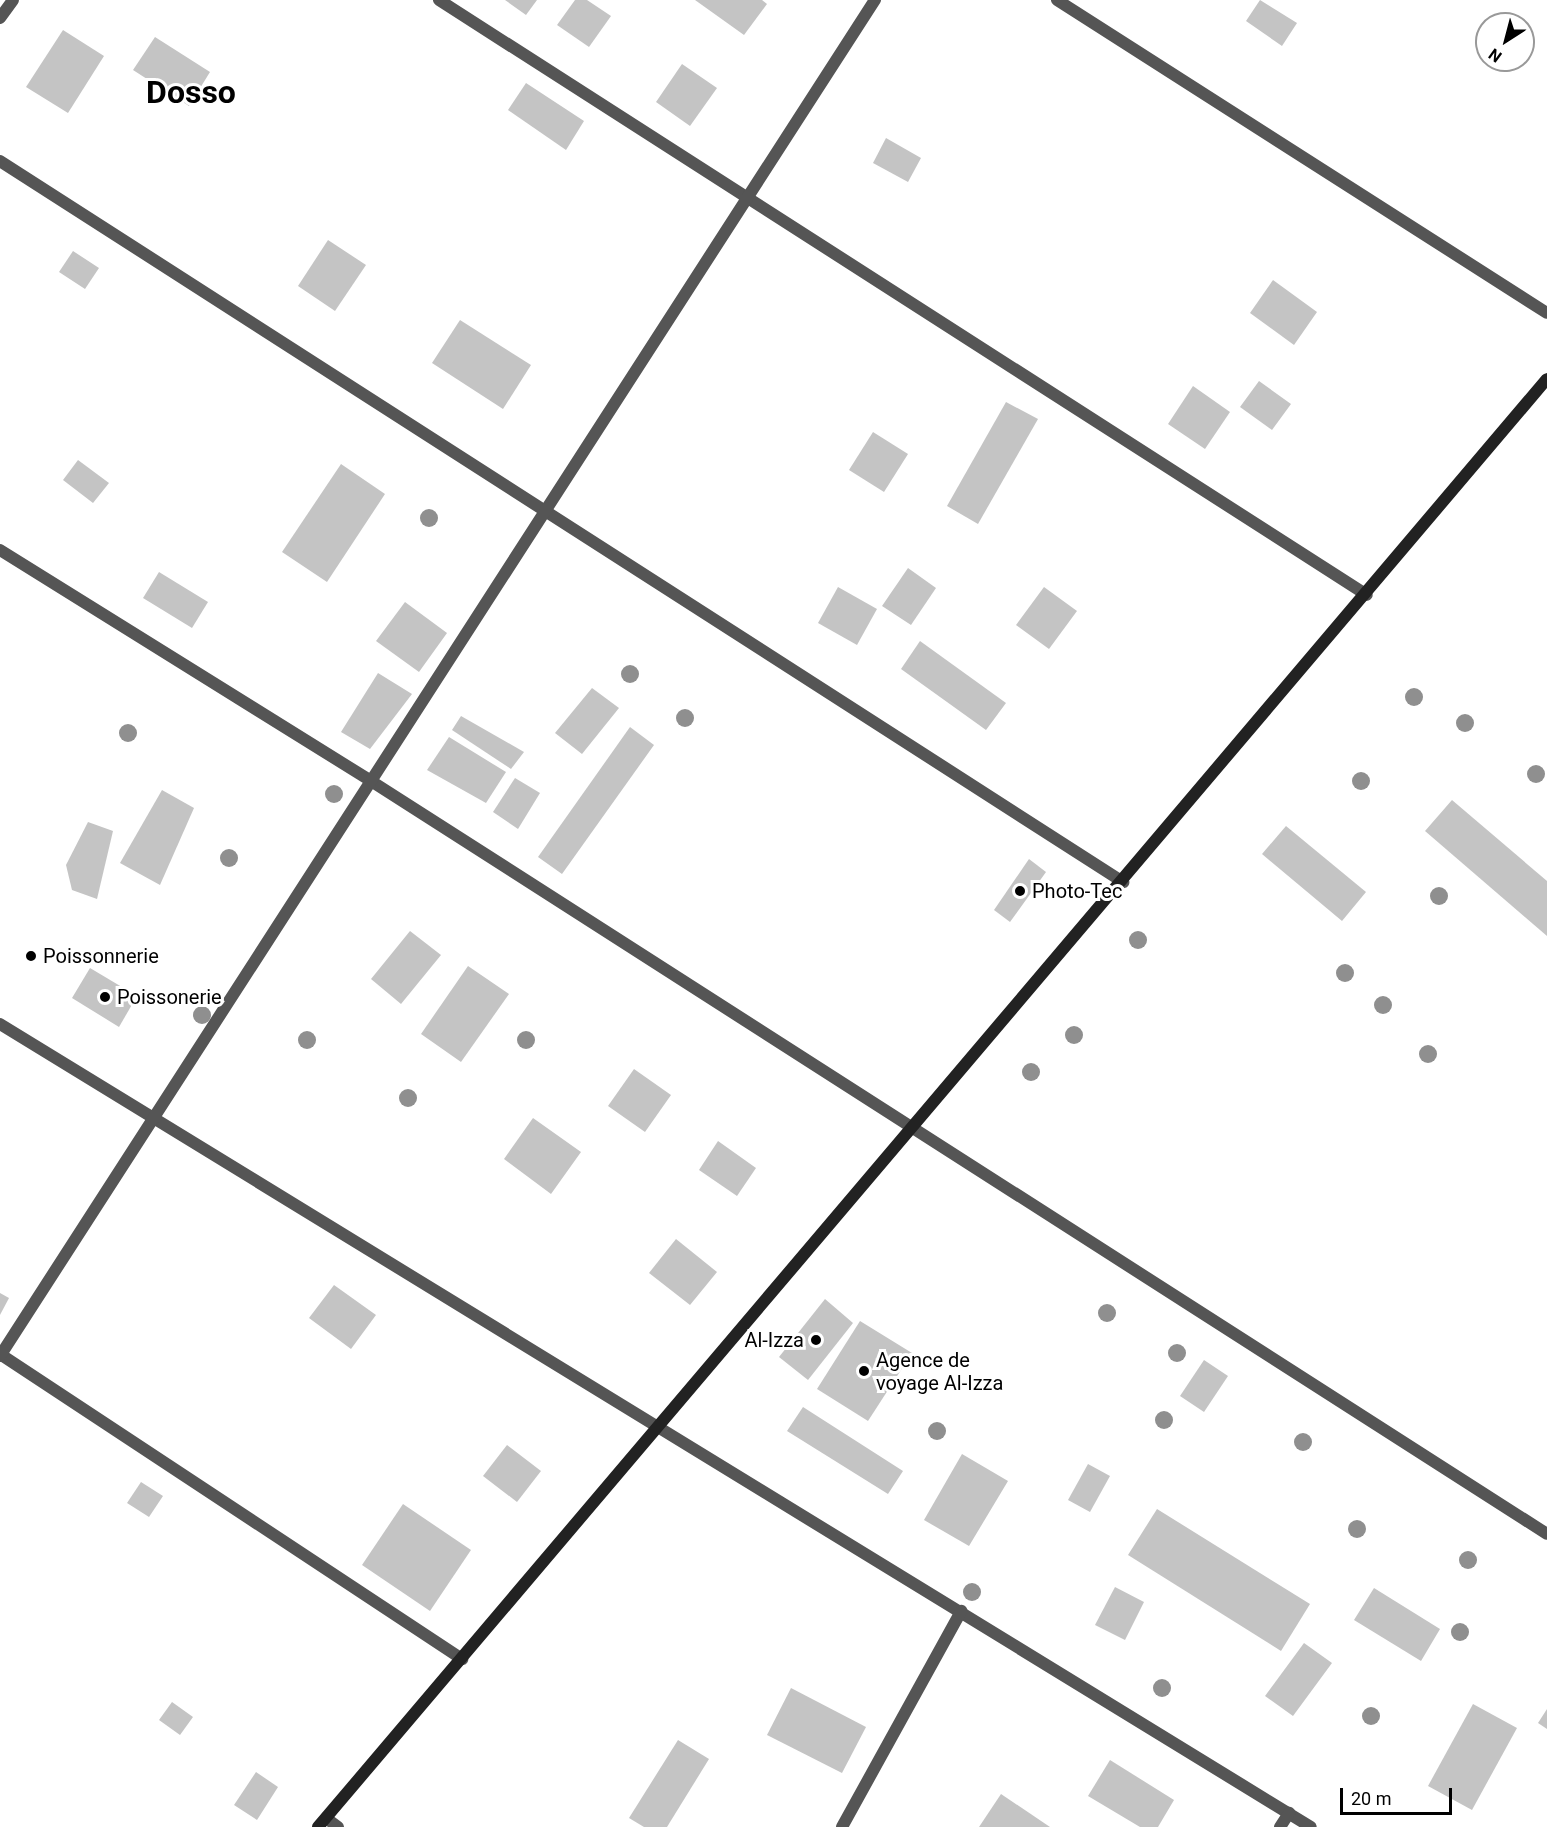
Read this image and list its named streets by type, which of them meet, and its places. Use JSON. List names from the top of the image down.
{
  "districts": ["Dosso"],
  "places": [
    "Photo-Tec",
    "Poissonnerie",
    "Poissonerie",
    "Al-Izza",
    "Agence de voyage Al-Izza"
  ],
  "scale_bar": "20 m",
  "north": "bottom left"
}
